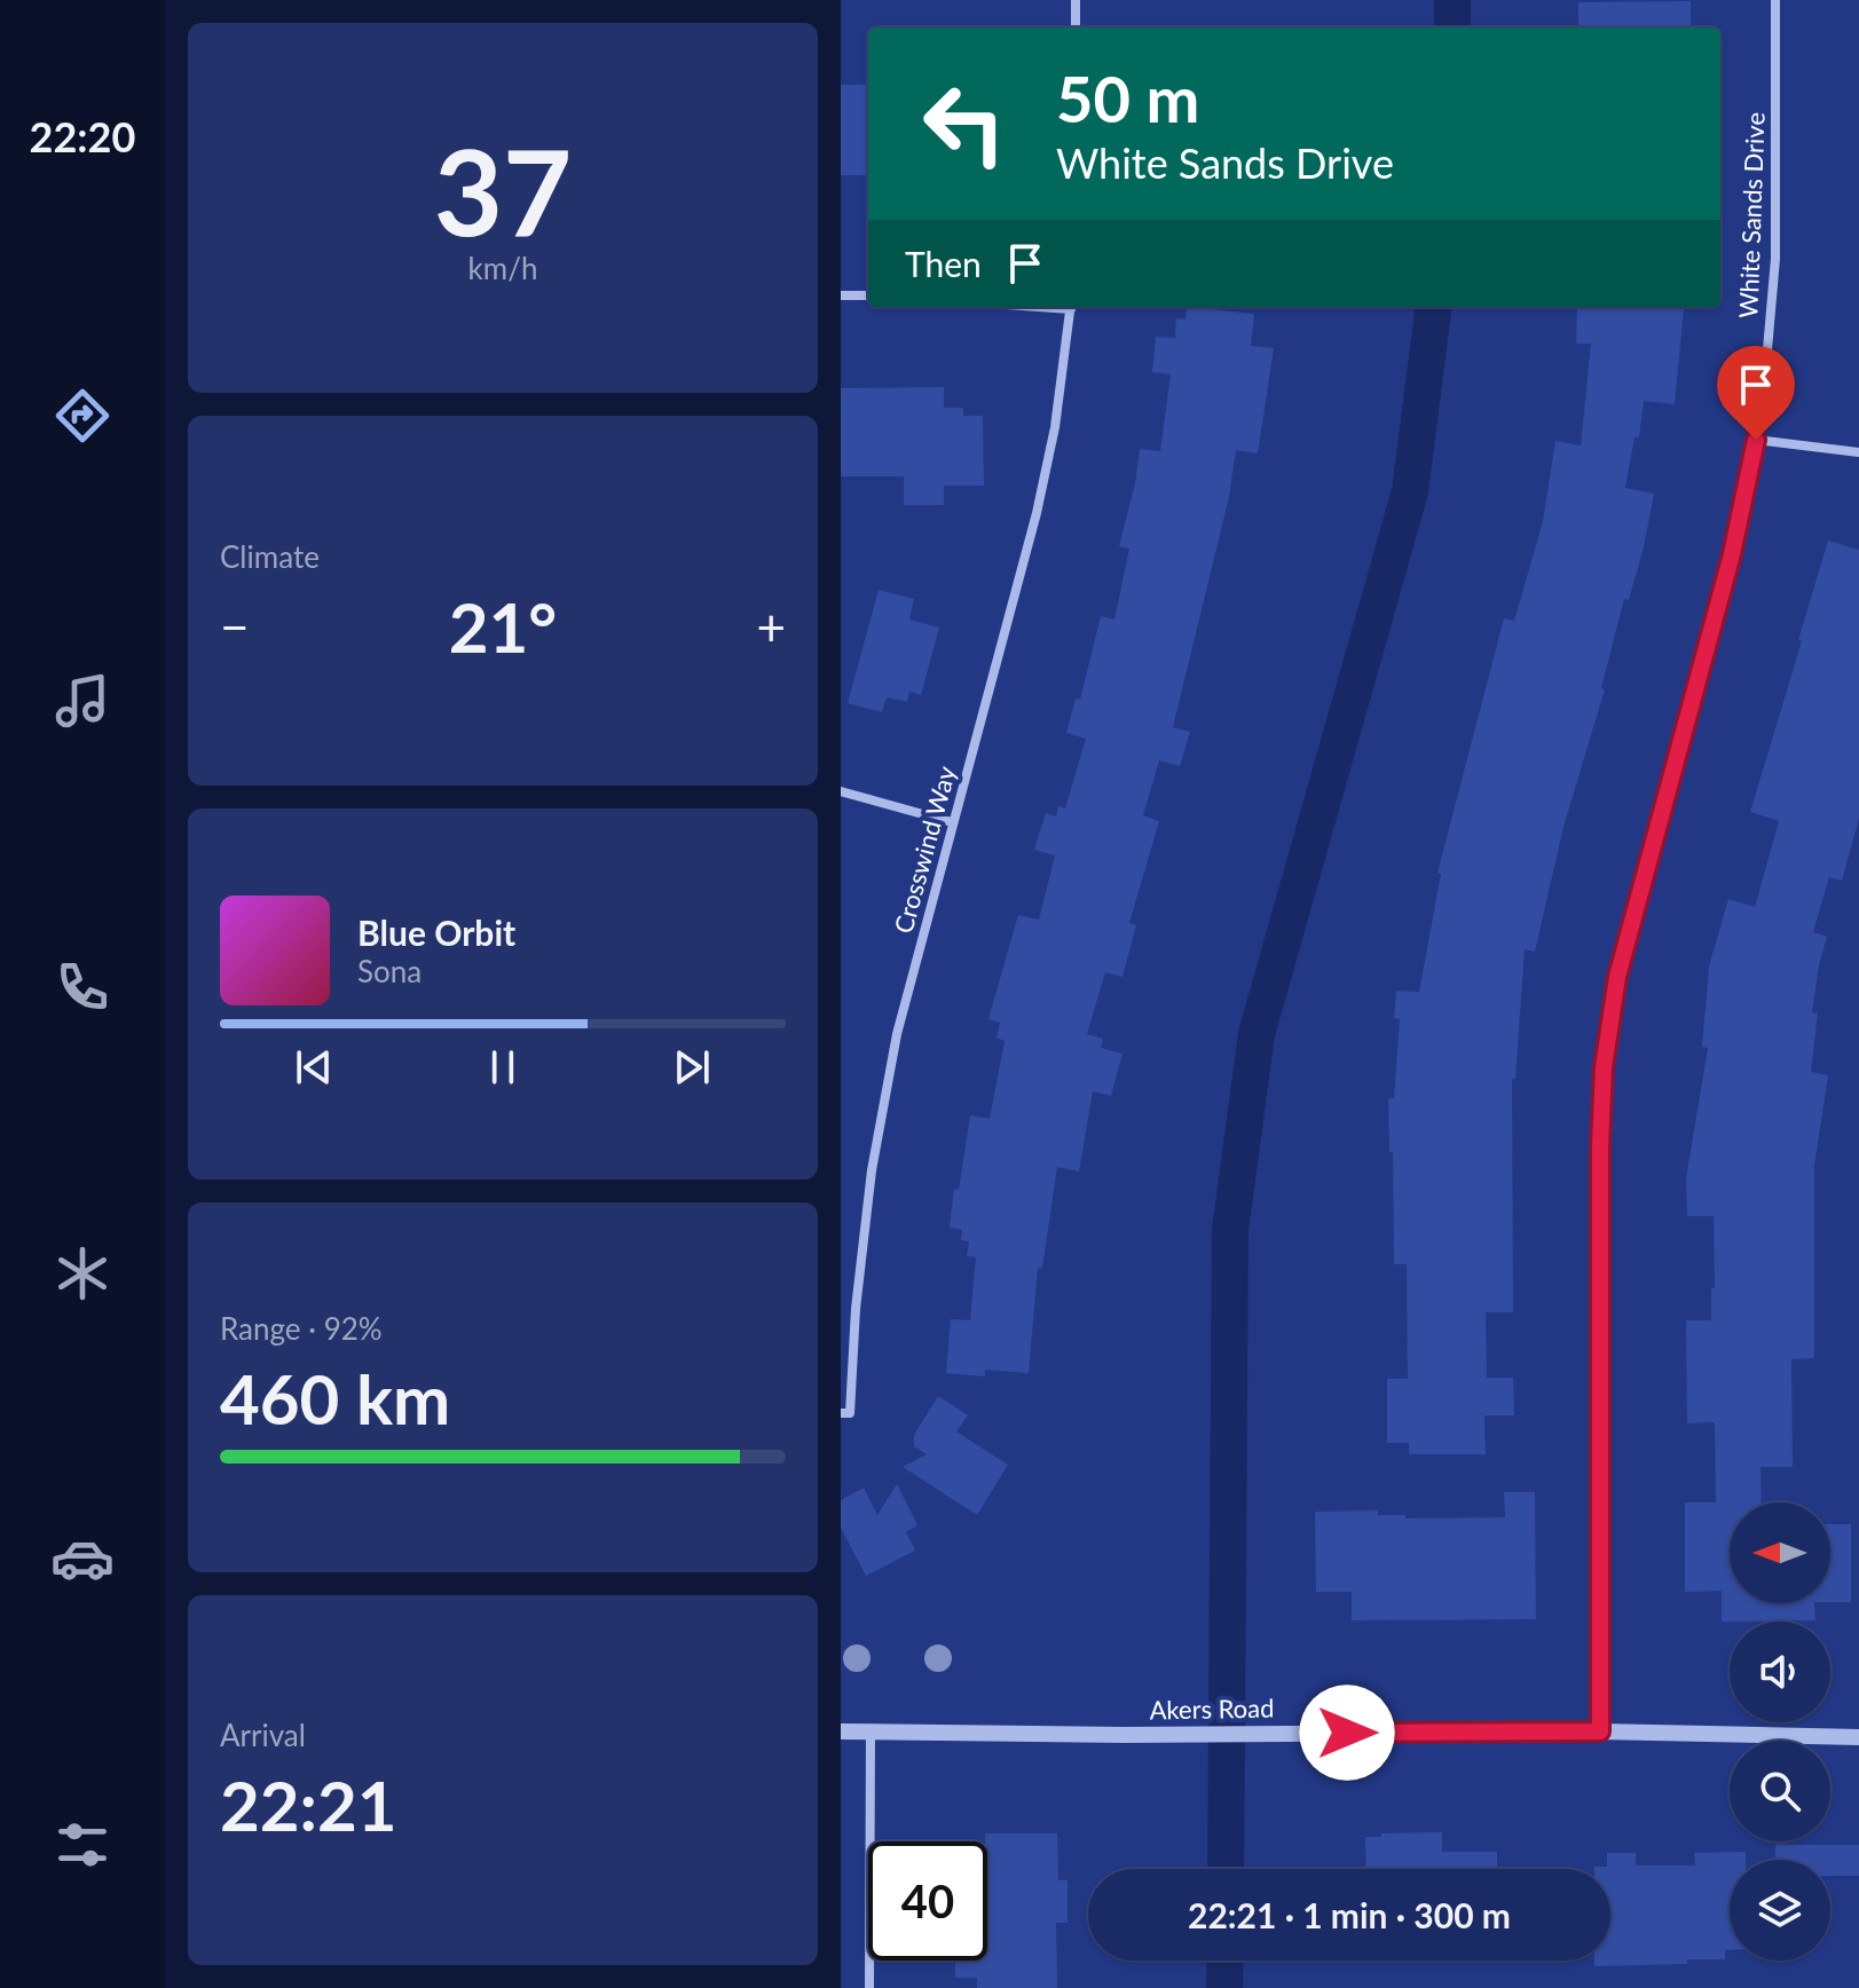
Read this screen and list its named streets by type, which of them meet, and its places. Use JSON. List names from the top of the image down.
{
  "streets": {
    "street": ["White Sands Drive", "Crosswind Way", "Akers Road"]
  },
  "crossings": [
    ["White Sands Drive", "Akers Road"]
  ],
  "north": "left",
  "page": {
    "tabs": "22:20",
    "tile": [
      ["37", "km/h"],
      "Climate",
      ["Range · 92%", "460 km"],
      ["Arrival", "22:21"]
    ],
    "turn": ["50 m", "White Sands Drive"],
    "then": "Then",
    "heat": ["−", "21°", "+"],
    "song": ["Blue Orbit", "Sona"],
    "limit": "40",
    "trip": "22:21 · 1 min · 300 m"
  }
}
